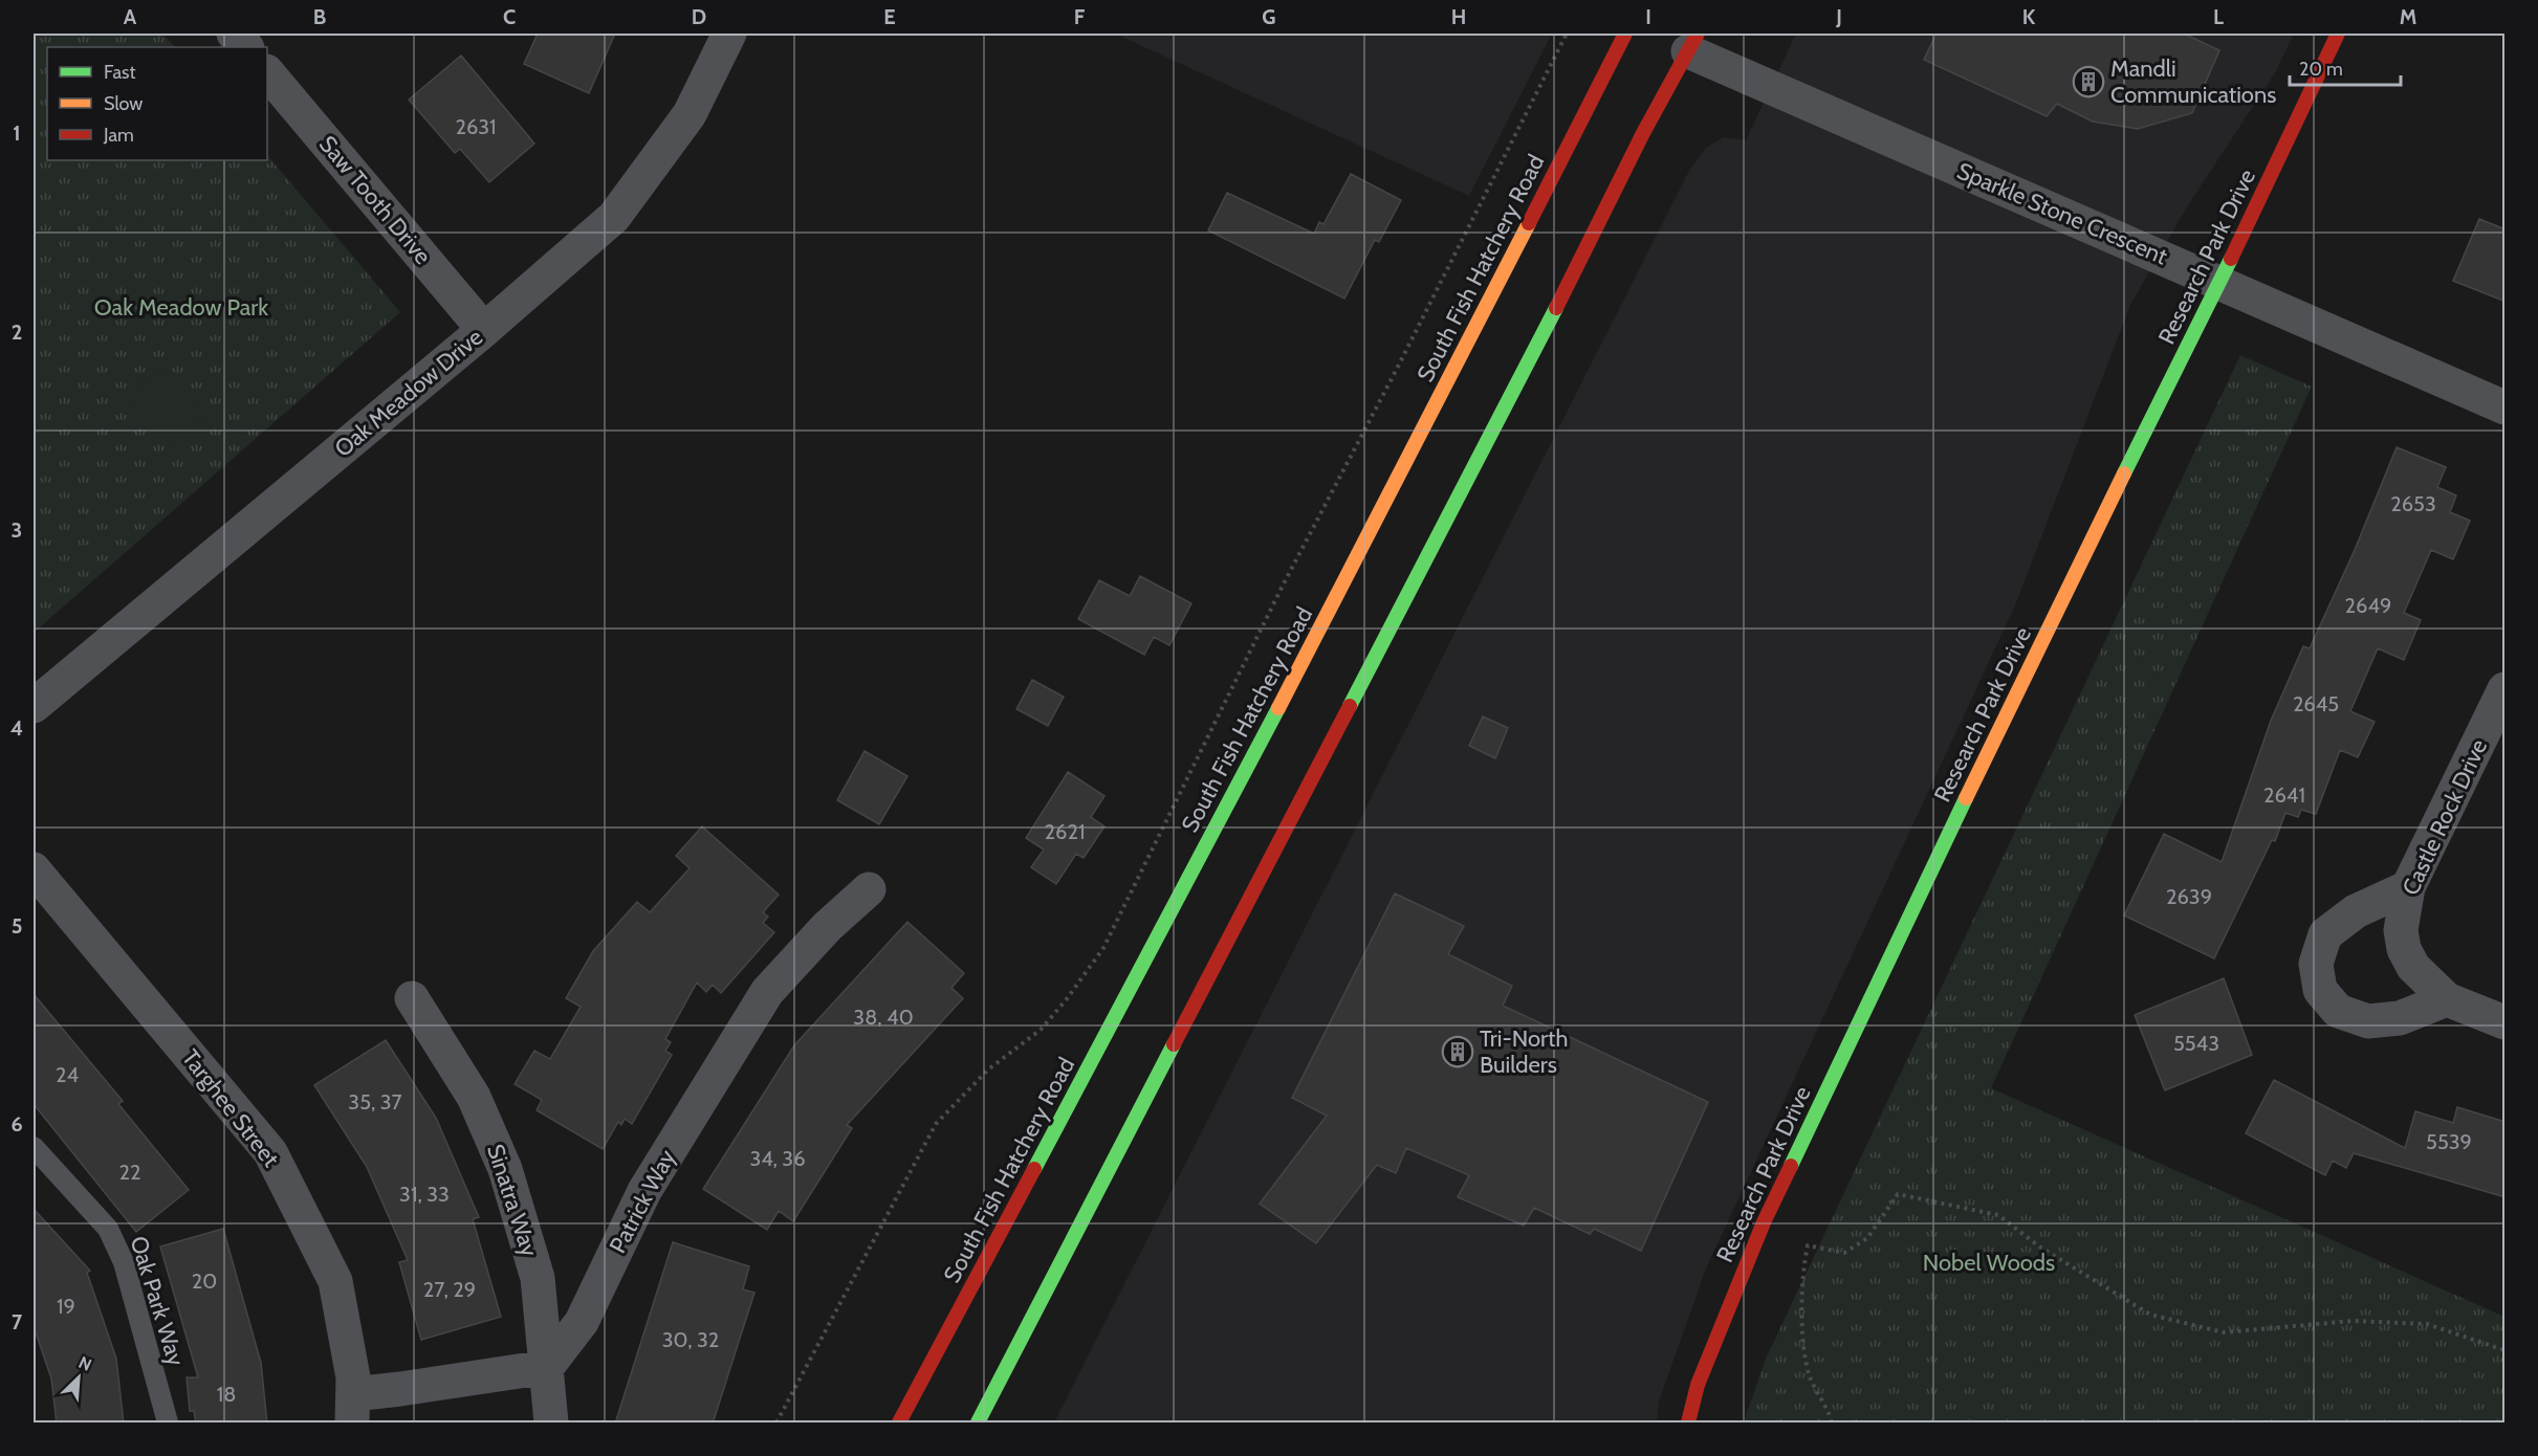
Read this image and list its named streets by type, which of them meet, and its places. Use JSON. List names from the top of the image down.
{
  "streets": {
    "main road": ["Research Park Drive", "South Fish Hatchery Road"],
    "street": [
      "Saw Tooth Drive",
      "Sparkle Stone Crescent",
      "Oak Meadow Drive",
      "Castle Rock Drive",
      "Targhee Street",
      "Sinatra Way",
      "Patrick Way"
    ],
    "lane": ["Oak Park Way"]
  },
  "crossings": [
    ["Saw Tooth Drive", "Oak Meadow Drive"],
    ["Sparkle Stone Crescent", "Research Park Drive"],
    ["Sinatra Way", "Patrick Way"]
  ],
  "parks": ["Oak Meadow Park", "Nobel Woods"],
  "places": {
    "building": ["Mandli Communications", "Tri-North Builders"]
  },
  "house_numbers": [
    "2631",
    "2653",
    "2649",
    "2645",
    "2641",
    "2621",
    "2639",
    "38, 40",
    "5543",
    "24",
    "35, 37",
    "5539",
    "34, 36",
    "22",
    "31, 33",
    "20",
    "27, 29",
    "19",
    "30, 32",
    "18"
  ],
  "legend": ["Fast", "Slow", "Jam"],
  "scale_bar": "20 m",
  "north": "top right",
  "grid": {
    "columns": [
      "A",
      "B",
      "C",
      "D",
      "E",
      "F",
      "G",
      "H",
      "I",
      "J",
      "K",
      "L",
      "M"
    ],
    "rows": [
      "1",
      "2",
      "3",
      "4",
      "5",
      "6",
      "7"
    ]
  }
}
